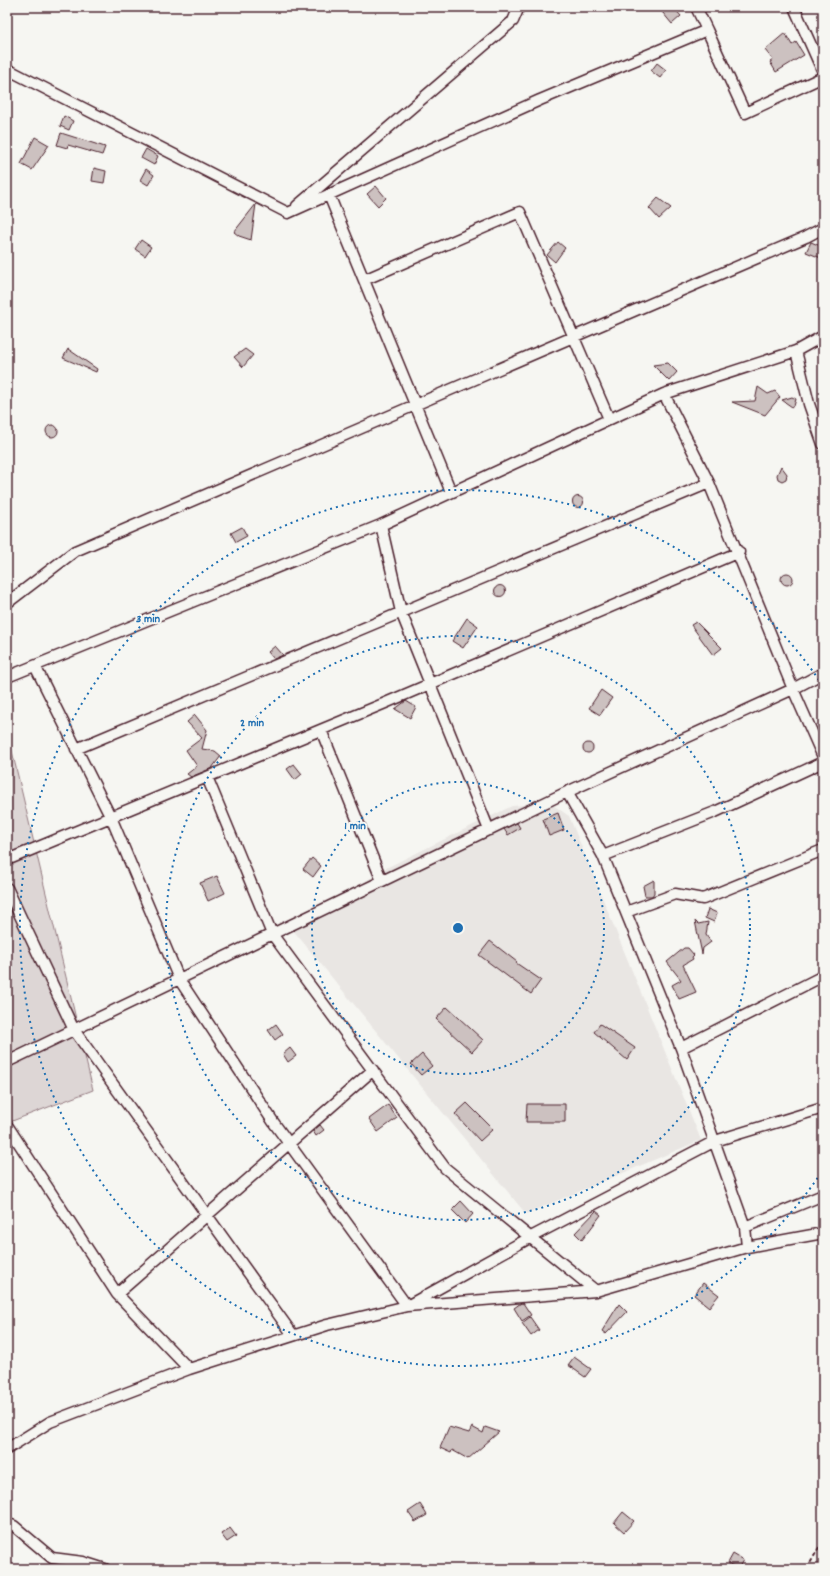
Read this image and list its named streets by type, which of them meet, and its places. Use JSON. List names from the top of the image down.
{
  "rings": ["3 min", "2 min", "1 min"]
}
